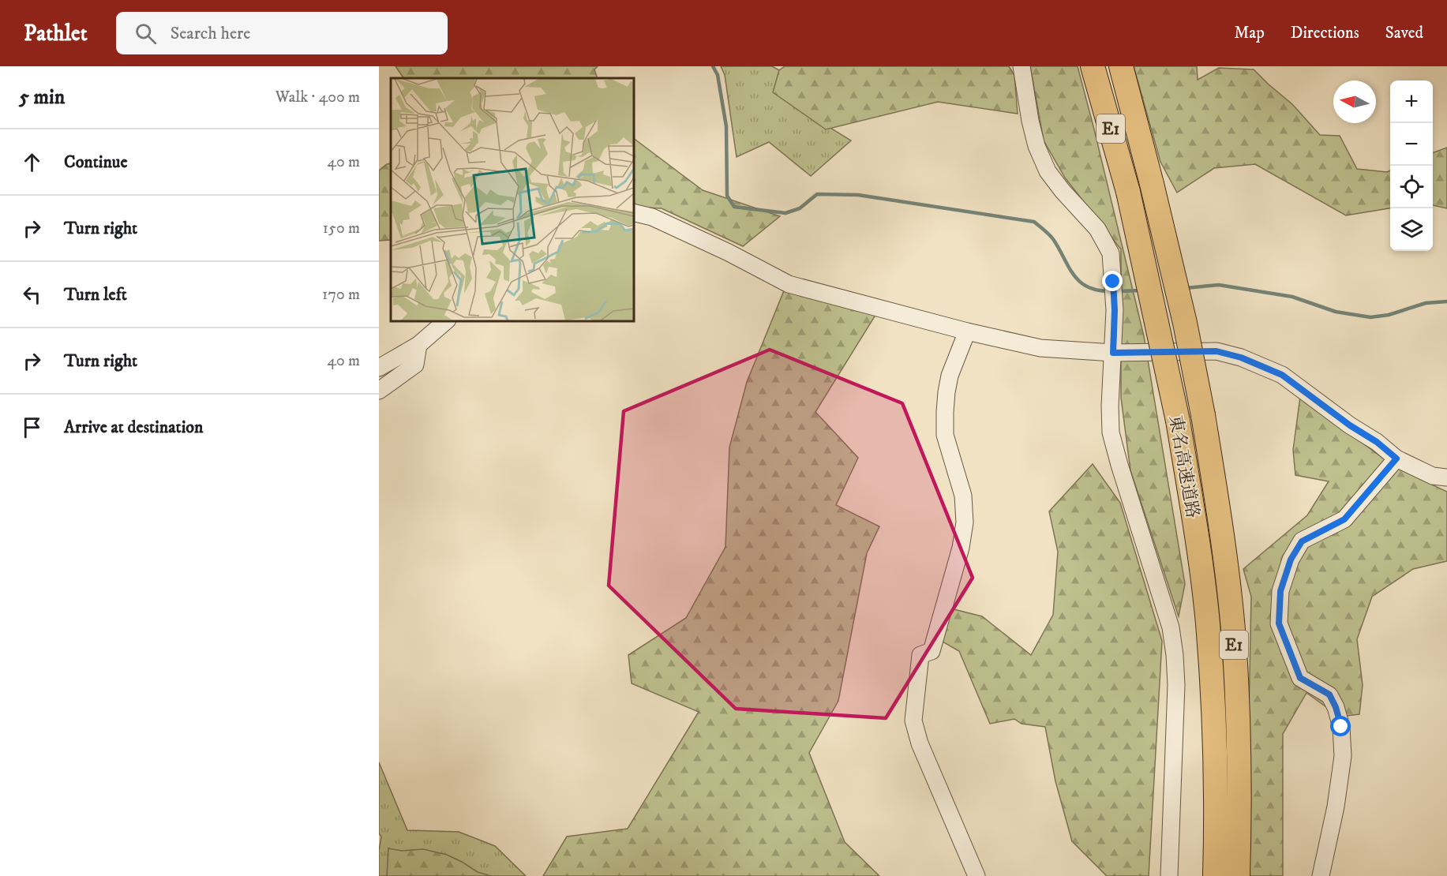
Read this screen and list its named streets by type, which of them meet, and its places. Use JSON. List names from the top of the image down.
{
  "streets": {
    "highway": ["E1", "東名高速道路"]
  },
  "north": "left",
  "page": {
    "header": "Pathlet",
    "search": "Search here",
    "nav": ["Map", "Directions", "Saved"],
    "heading": ["5 min", "Walk · 400 m"],
    "map_buttons": ["+", "−"],
    "list": [
      ["Continue", "40 m"],
      ["Turn right", "150 m"],
      ["Turn left", "170 m"],
      ["Turn right", "40 m"],
      "Arrive at destination"
    ]
  }
}
